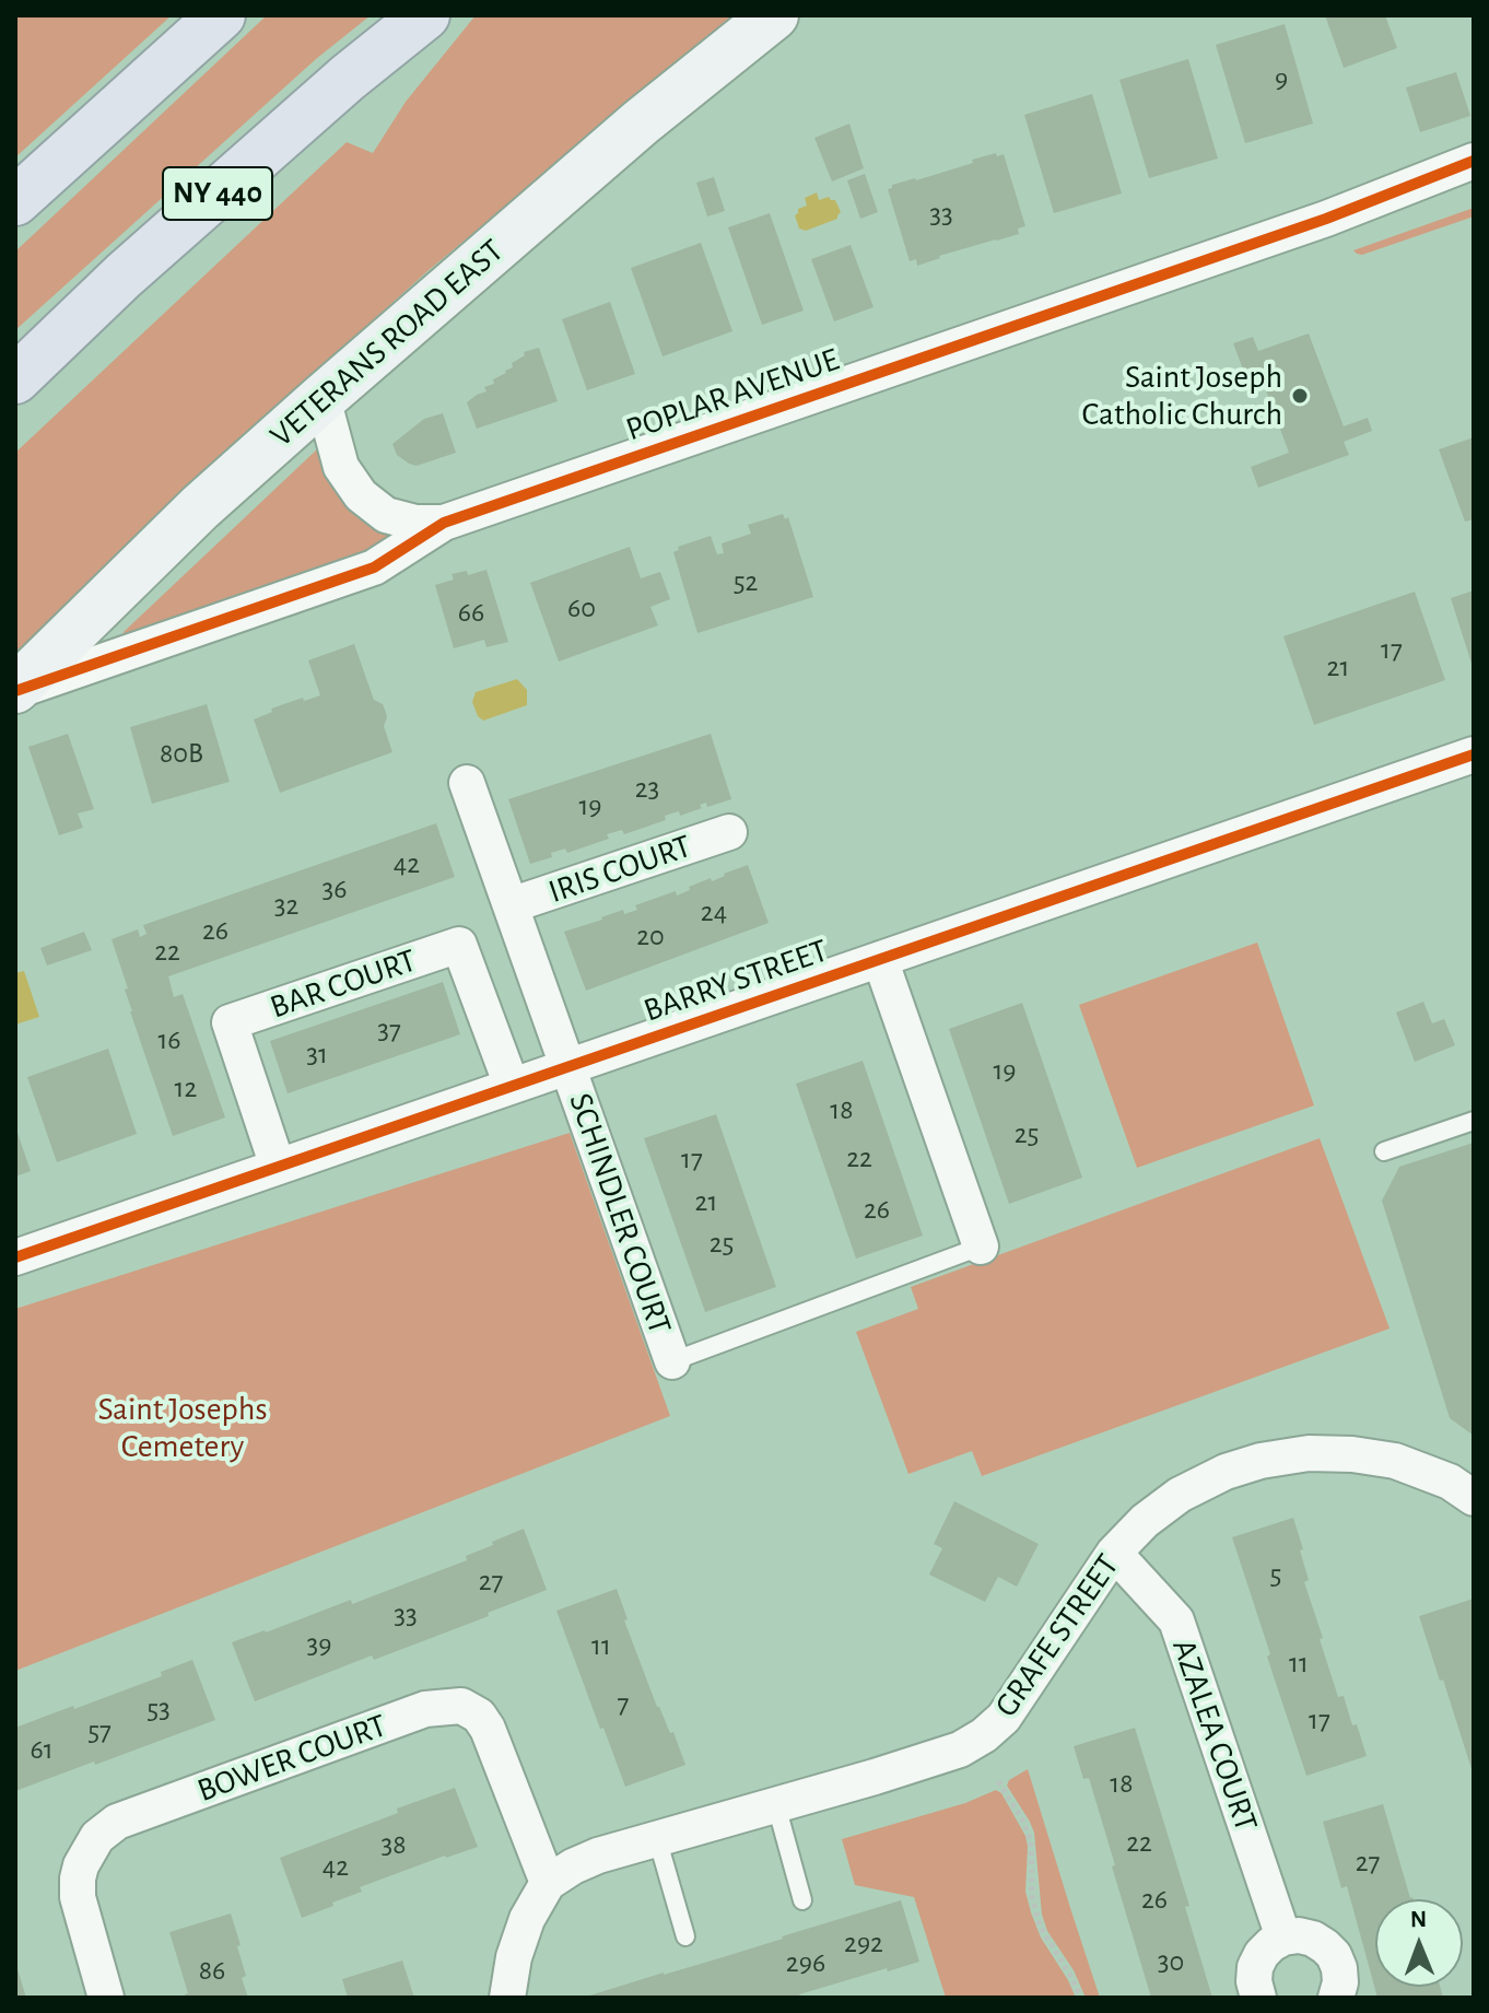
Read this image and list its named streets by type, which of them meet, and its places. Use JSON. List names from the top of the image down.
{
  "streets": {
    "highway": ["NY 440"],
    "street": [
      "VETERANS ROAD EAST",
      "POPLAR AVENUE",
      "IRIS COURT",
      "BARRY STREET",
      "BAR COURT",
      "SCHINDLER COURT",
      "GRAFE STREET",
      "AZALEA COURT",
      "BOWER COURT"
    ]
  },
  "crossings": [
    ["VETERANS ROAD EAST", "POPLAR AVENUE"],
    ["IRIS COURT", "BARRY STREET"],
    ["IRIS COURT", "SCHINDLER COURT"],
    ["BARRY STREET", "BAR COURT"],
    ["BARRY STREET", "SCHINDLER COURT"],
    ["GRAFE STREET", "AZALEA COURT"],
    ["GRAFE STREET", "BOWER COURT"]
  ],
  "parks": ["Saint Josephs Cemetery"],
  "places": ["Saint Joseph Catholic Church"],
  "house_numbers": [
    "9",
    "33",
    "52",
    "60",
    "66",
    "17",
    "21",
    "80B",
    "23",
    "19",
    "42",
    "36",
    "32",
    "24",
    "26",
    "20",
    "22",
    "37",
    "16",
    "31",
    "19",
    "12",
    "18",
    "25",
    "22",
    "17",
    "21",
    "26",
    "25",
    "5",
    "27",
    "33",
    "39",
    "11",
    "11",
    "7",
    "53",
    "17",
    "57",
    "61",
    "18",
    "22",
    "38",
    "27",
    "42",
    "26",
    "292",
    "30",
    "296",
    "86"
  ],
  "north": "top"
}
